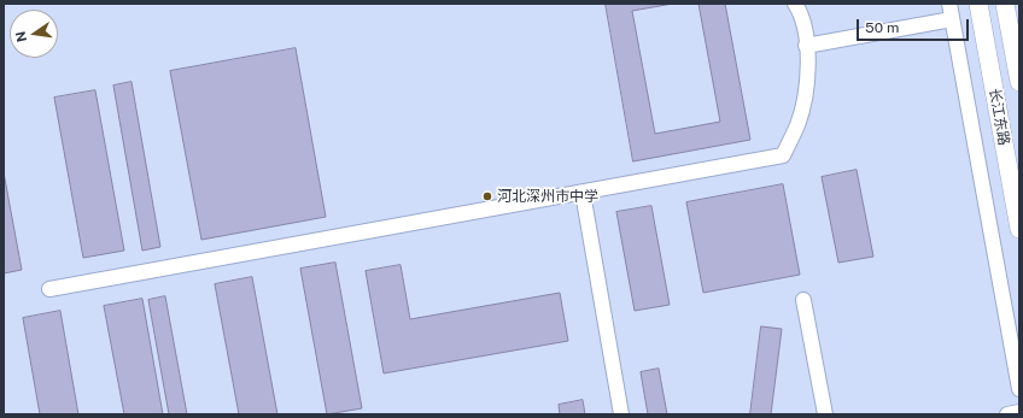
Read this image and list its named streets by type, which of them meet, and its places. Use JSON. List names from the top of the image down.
{
  "streets": {
    "main road": ["长江东路"]
  },
  "places": ["河北深州市中学"],
  "scale_bar": "50 m",
  "north": "left"
}
